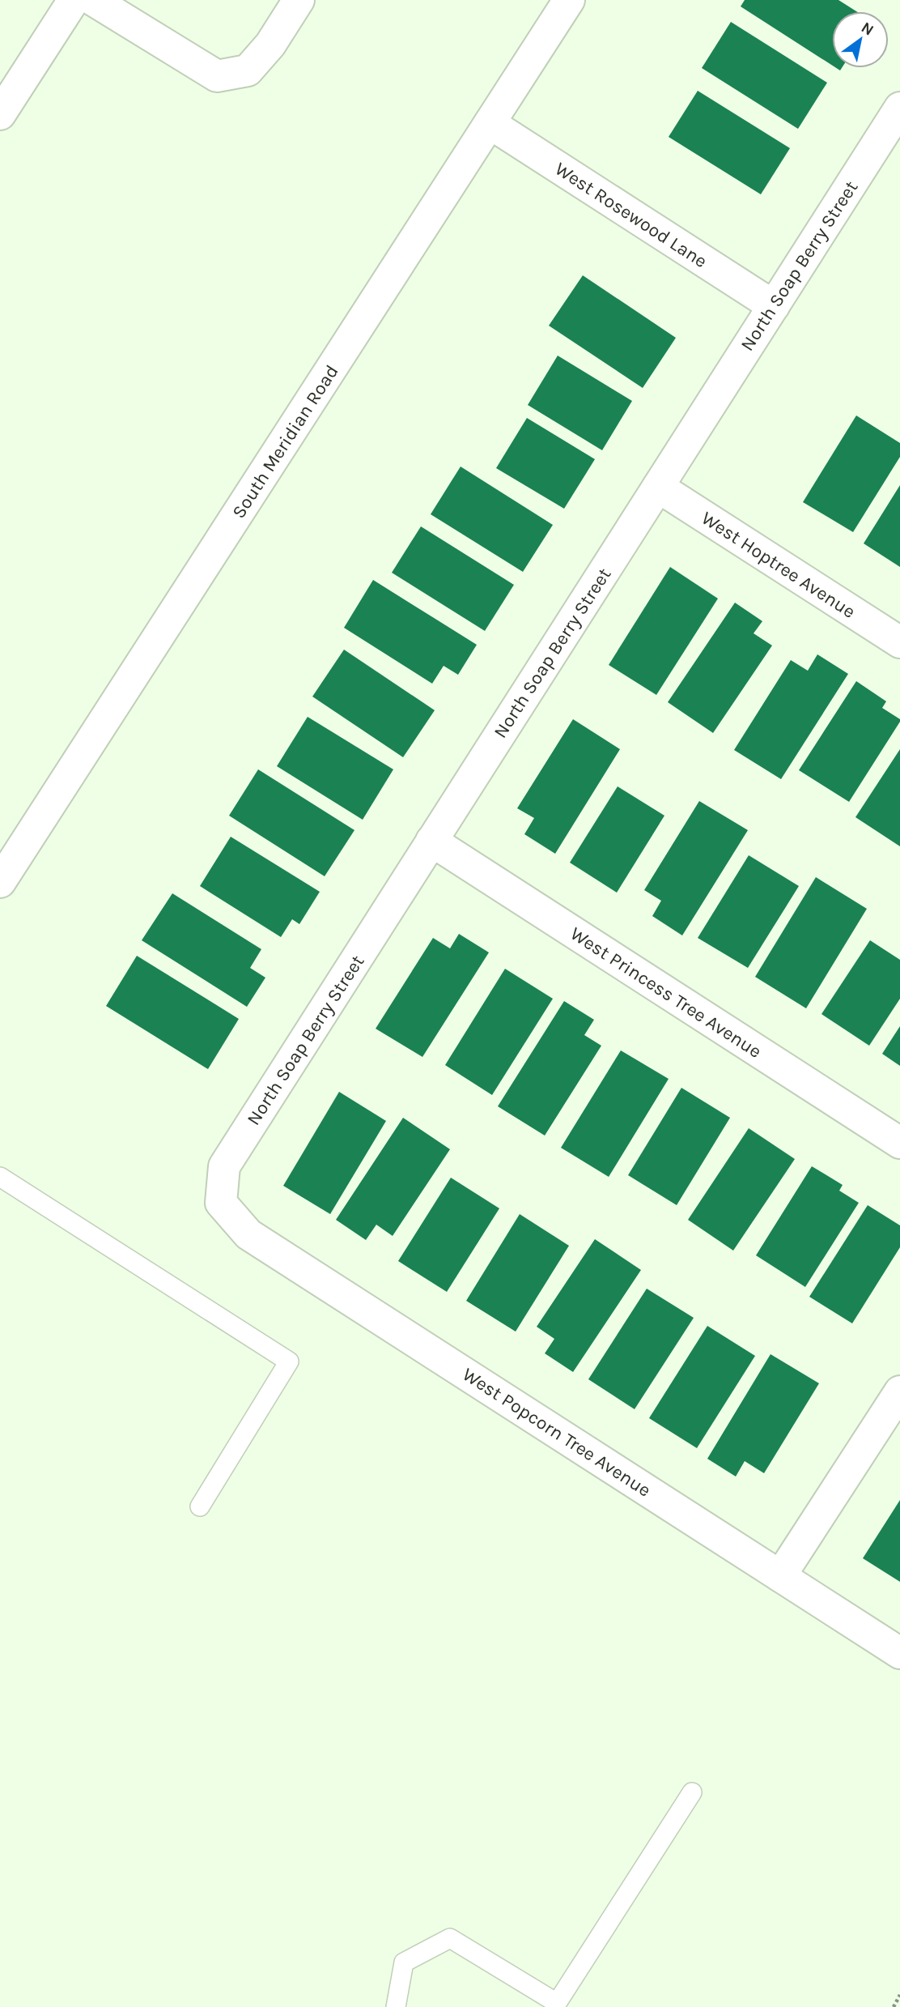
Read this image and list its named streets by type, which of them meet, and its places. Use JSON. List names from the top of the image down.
{
  "streets": {
    "street": [
      "West Rosewood Lane",
      "North Soap Berry Street",
      "South Meridian Road",
      "West Hoptree Avenue",
      "West Princess Tree Avenue",
      "West Popcorn Tree Avenue"
    ]
  },
  "crossings": [
    ["West Rosewood Lane", "North Soap Berry Street"],
    ["West Rosewood Lane", "South Meridian Road"],
    ["North Soap Berry Street", "West Hoptree Avenue"],
    ["North Soap Berry Street", "West Princess Tree Avenue"],
    ["North Soap Berry Street", "West Popcorn Tree Avenue"]
  ],
  "north": "top right"
}
